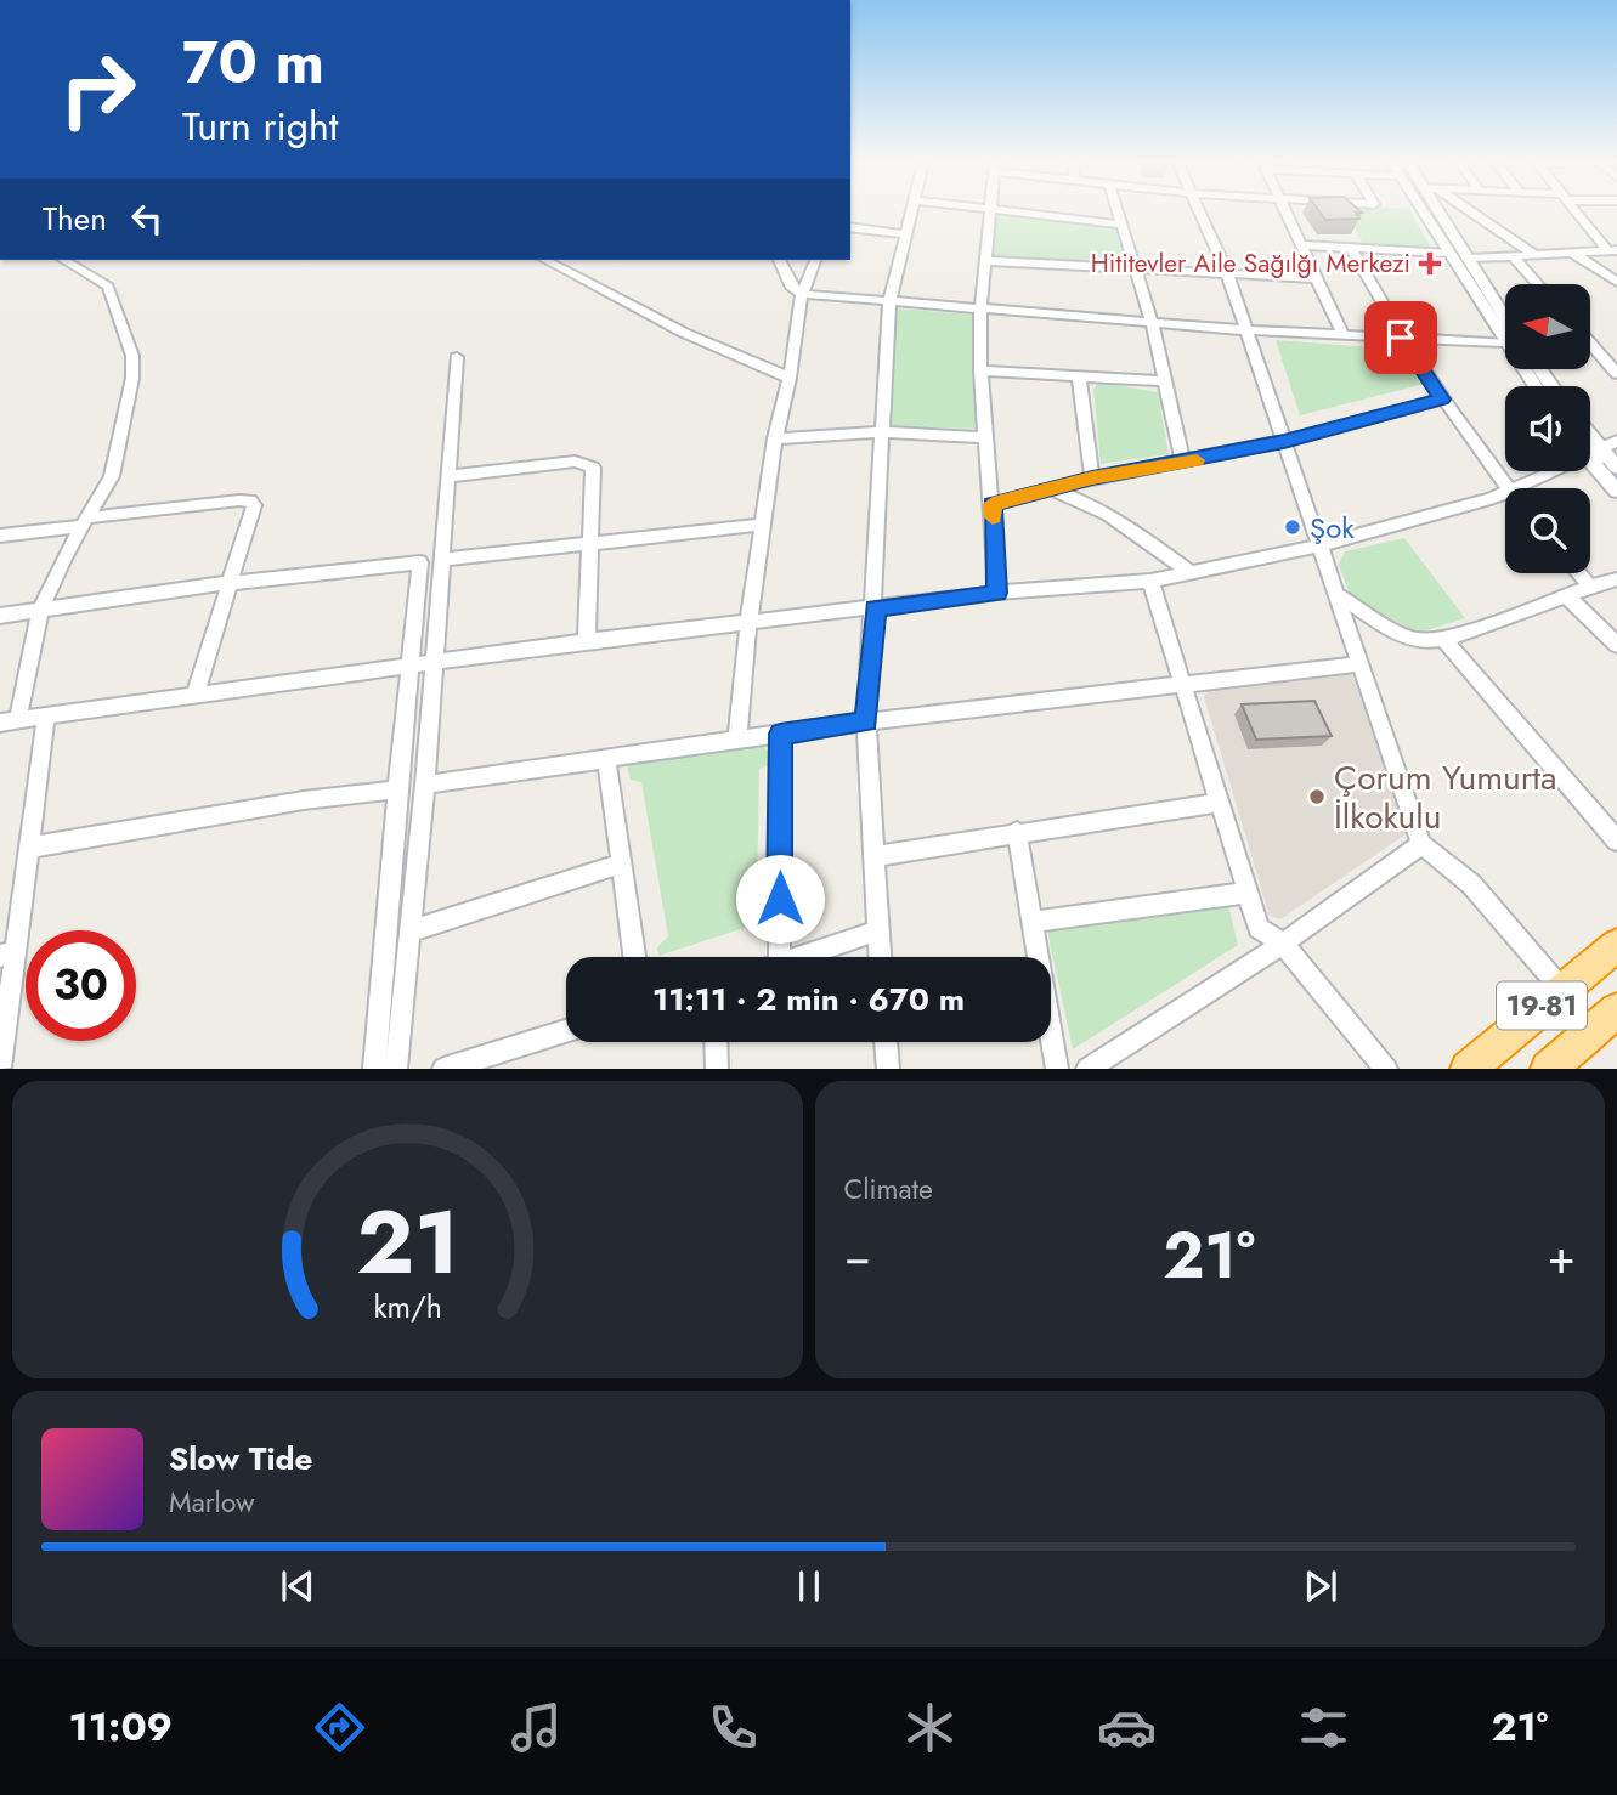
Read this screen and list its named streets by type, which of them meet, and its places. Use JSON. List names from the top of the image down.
{
  "streets": {
    "highway": ["19-81"]
  },
  "places": {
    "health": ["Hititevler Aile Sağılğı Merkezi"],
    "other": ["Şok", "Çorum Yumurta İlkokulu"]
  },
  "north": "left",
  "page": {
    "turn": ["70 m", "Turn right"],
    "then": "Then",
    "limit": "30",
    "trip": "11:11 · 2 min · 670 m",
    "tile": "Climate",
    "heat": ["−", "21°", "+"],
    "song": ["Slow Tide", "Marlow"],
    "tabs": ["11:09", "21°"],
    "gauge": ["21", "km/h"]
  }
}
